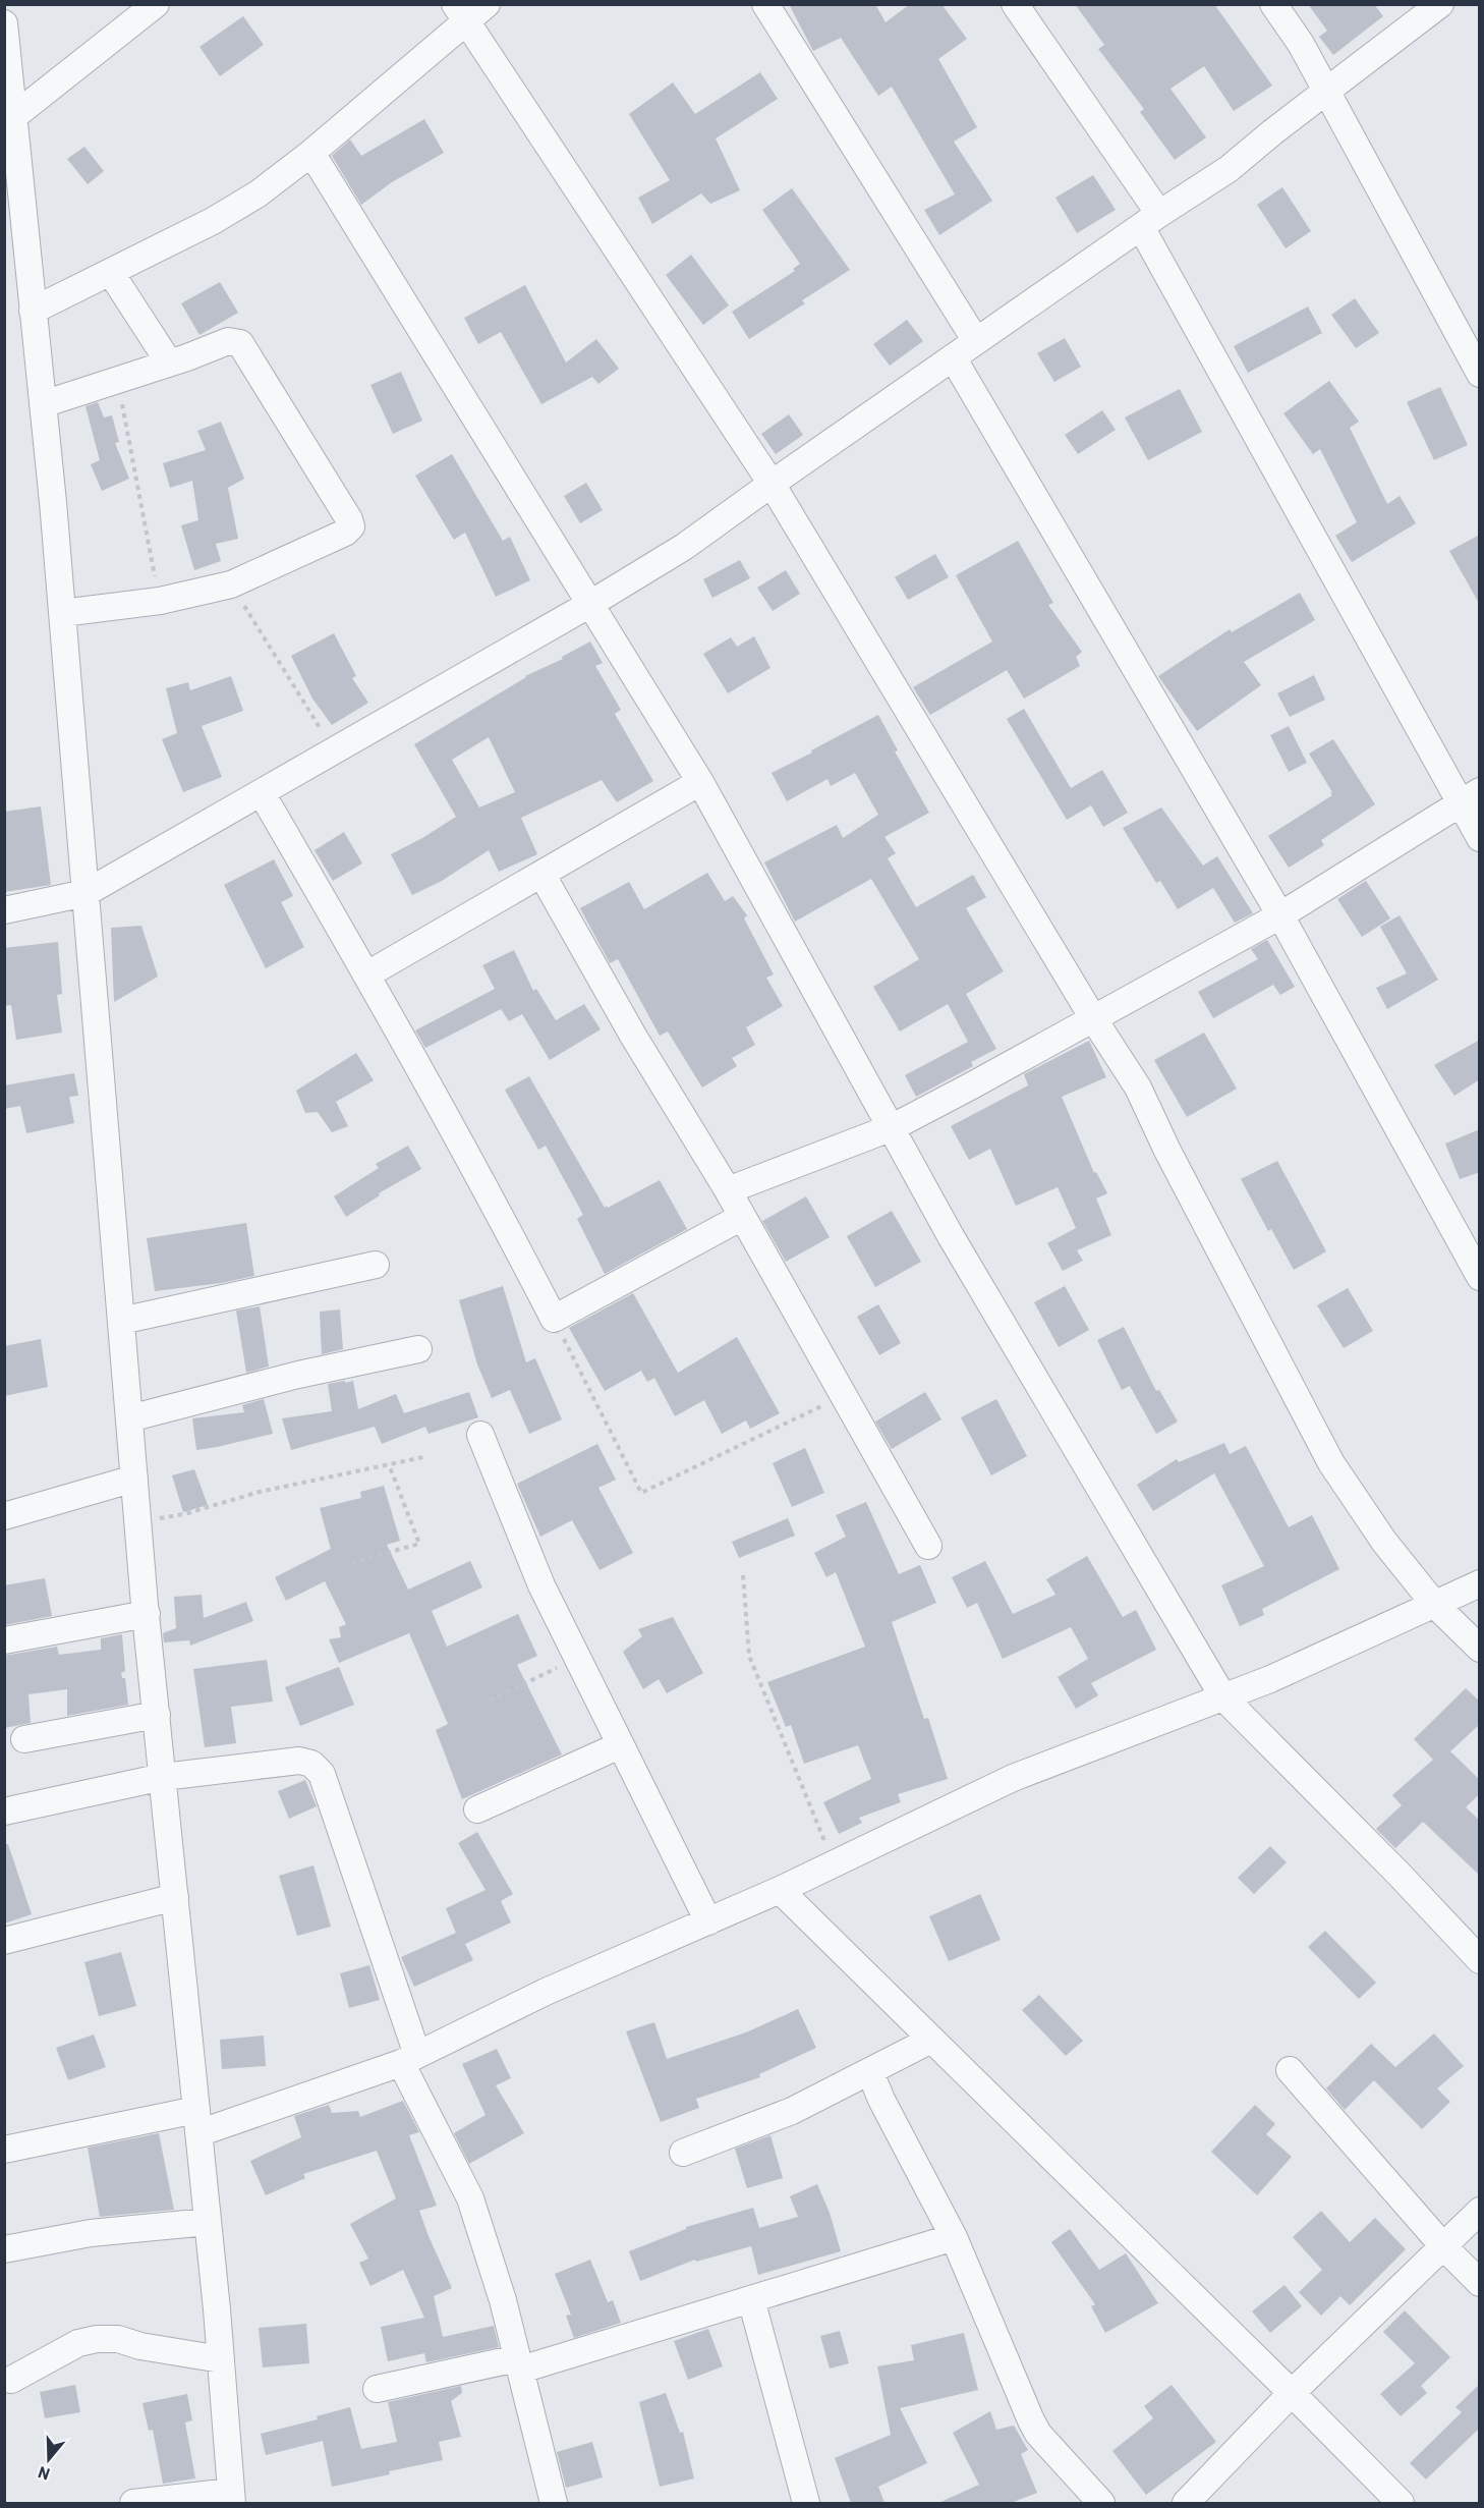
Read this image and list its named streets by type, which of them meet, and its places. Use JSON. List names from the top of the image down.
{
  "north": "bottom"
}
